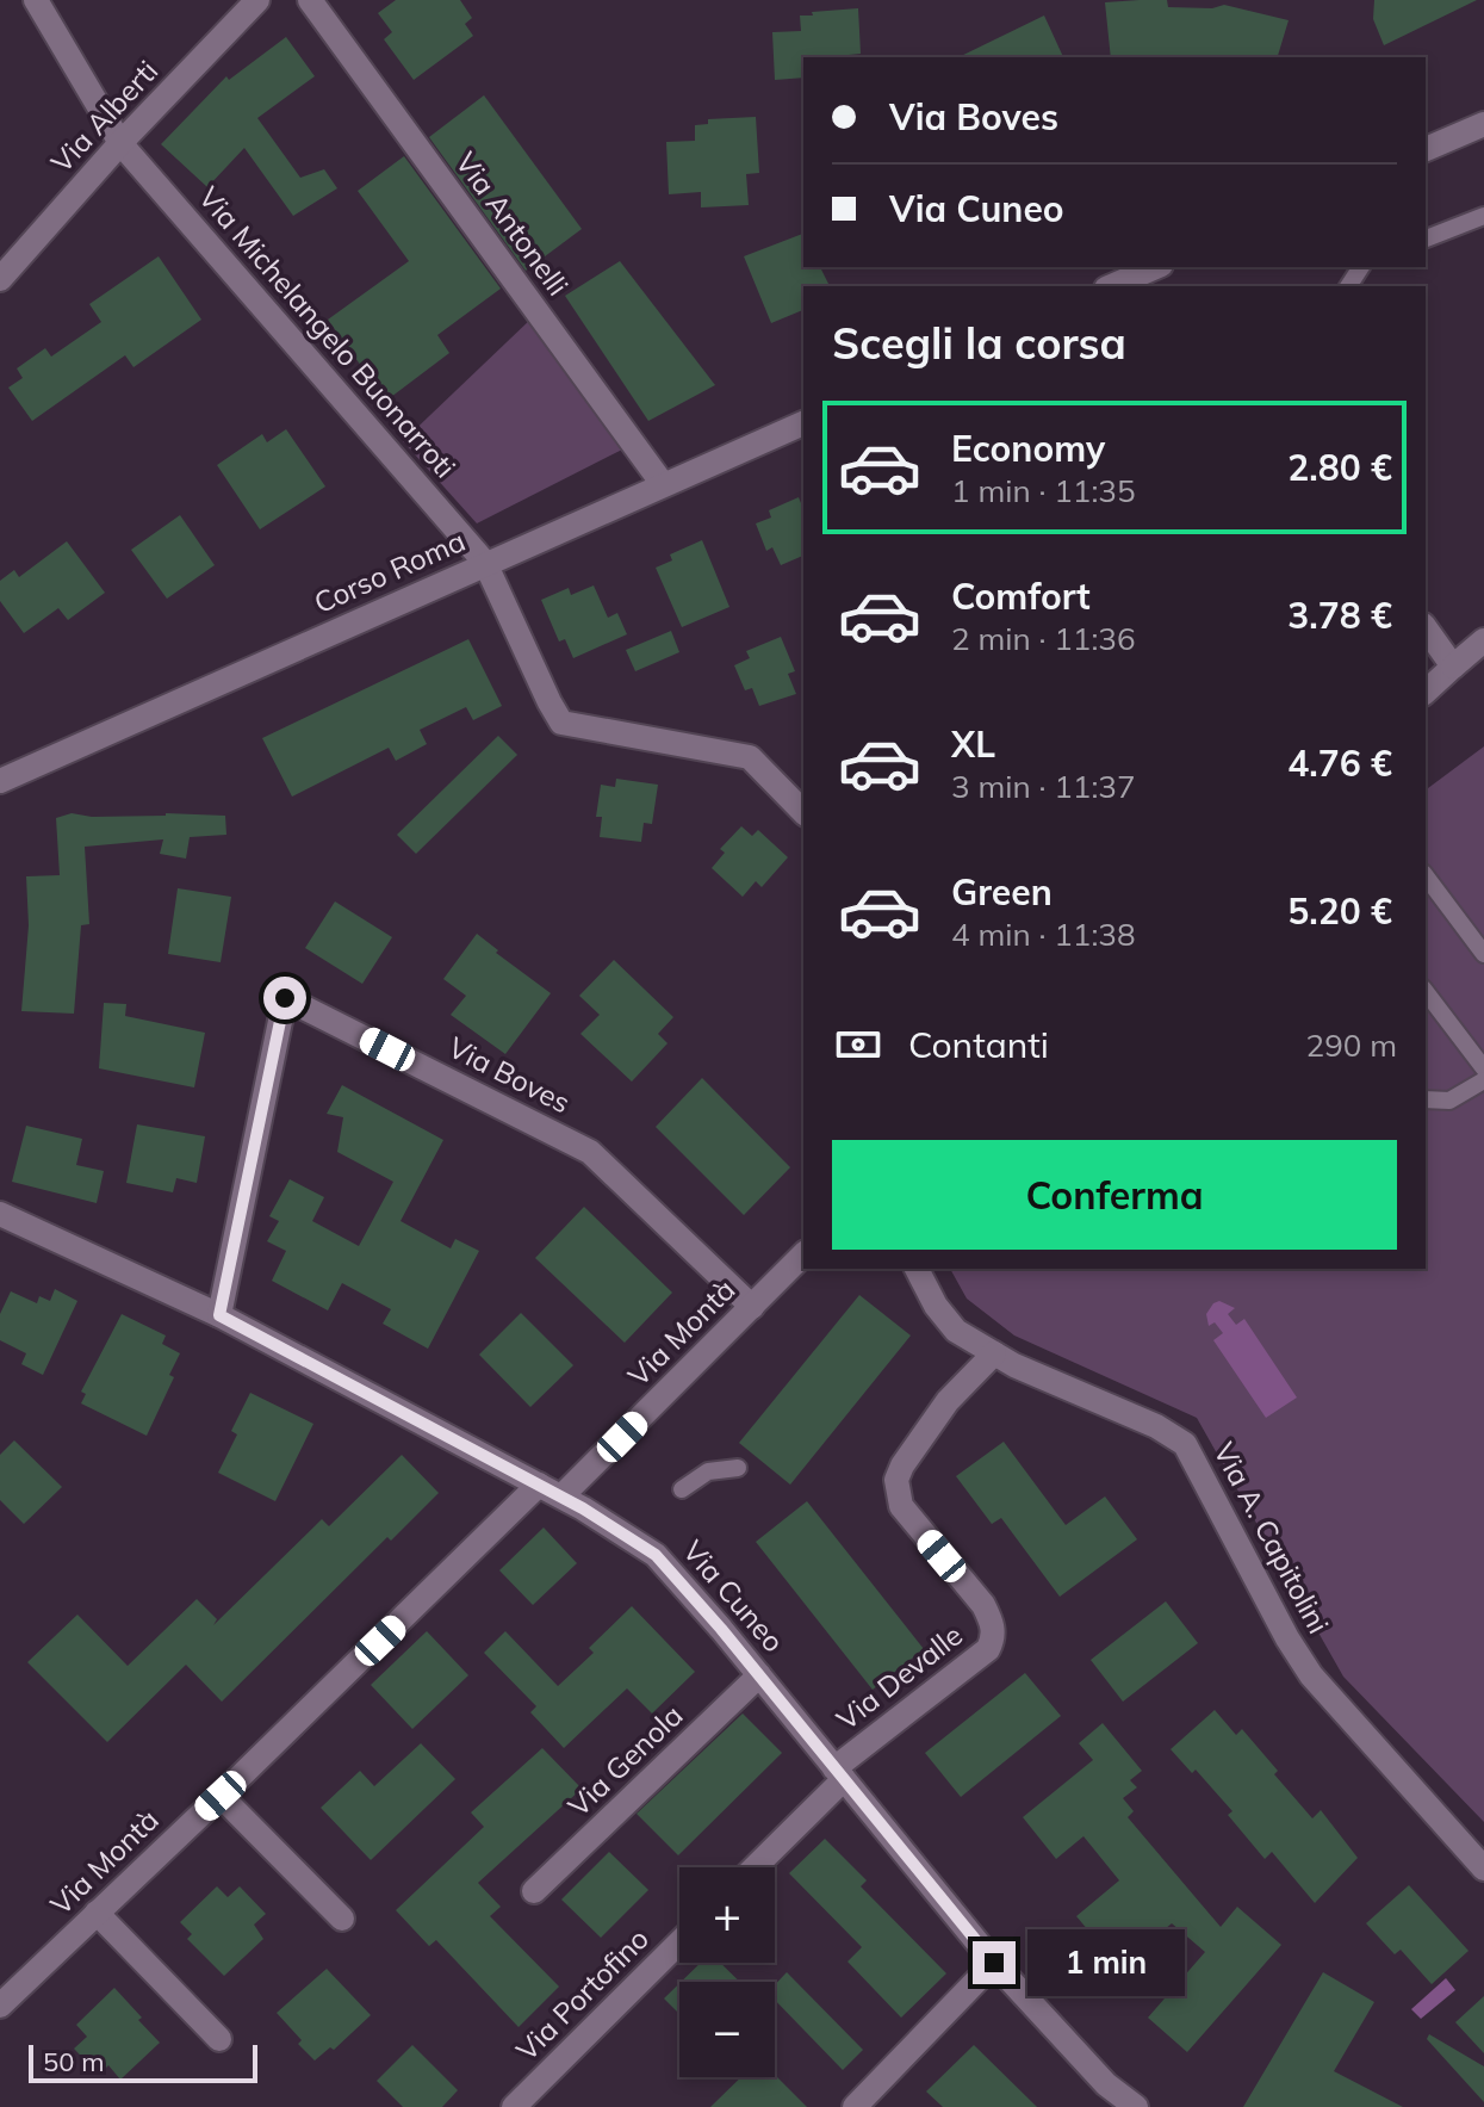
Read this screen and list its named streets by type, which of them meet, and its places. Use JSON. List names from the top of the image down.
{
  "streets": {
    "street": [
      "Via Alberti",
      "Via Antonelli",
      "Via Michelangelo Buonarroti",
      "Corso Roma",
      "Via Boves",
      "Via Montà",
      "Via A. Capitolini",
      "Via Cuneo",
      "Via Devalle",
      "Via Genola",
      "Via Portofino"
    ]
  },
  "crossings": [
    ["Via Alberti", "Via Michelangelo Buonarroti"],
    ["Via Antonelli", "Corso Roma"],
    ["Via Michelangelo Buonarroti", "Corso Roma"],
    ["Via Boves", "Via Montà"],
    ["Via Boves", "Via Cuneo"],
    ["Via Montà", "Via Cuneo"],
    ["Via A. Capitolini", "Via Devalle"],
    ["Via Cuneo", "Via Devalle"],
    ["Via Cuneo", "Via Genola"]
  ],
  "scale_bar": "50 m",
  "page": {
    "banner": ["Via Boves", "Via Cuneo"],
    "heading": "Scegli la corsa",
    "list": [
      {
        "name": "Economy",
        "note": "1 min · 11:35",
        "value": "2.80 €"
      },
      {
        "name": "Comfort",
        "note": "2 min · 11:36",
        "value": "3.78 €"
      },
      {
        "name": "XL",
        "note": "3 min · 11:37",
        "value": "4.76 €"
      },
      {
        "name": "Green",
        "note": "4 min · 11:38",
        "value": "5.20 €"
      }
    ],
    "pay": ["Contanti", "290 m"],
    "buttons": "Conferma",
    "map_buttons": ["+", "−"],
    "bubble": "1 min",
    "scale": "50 m"
  }
}
